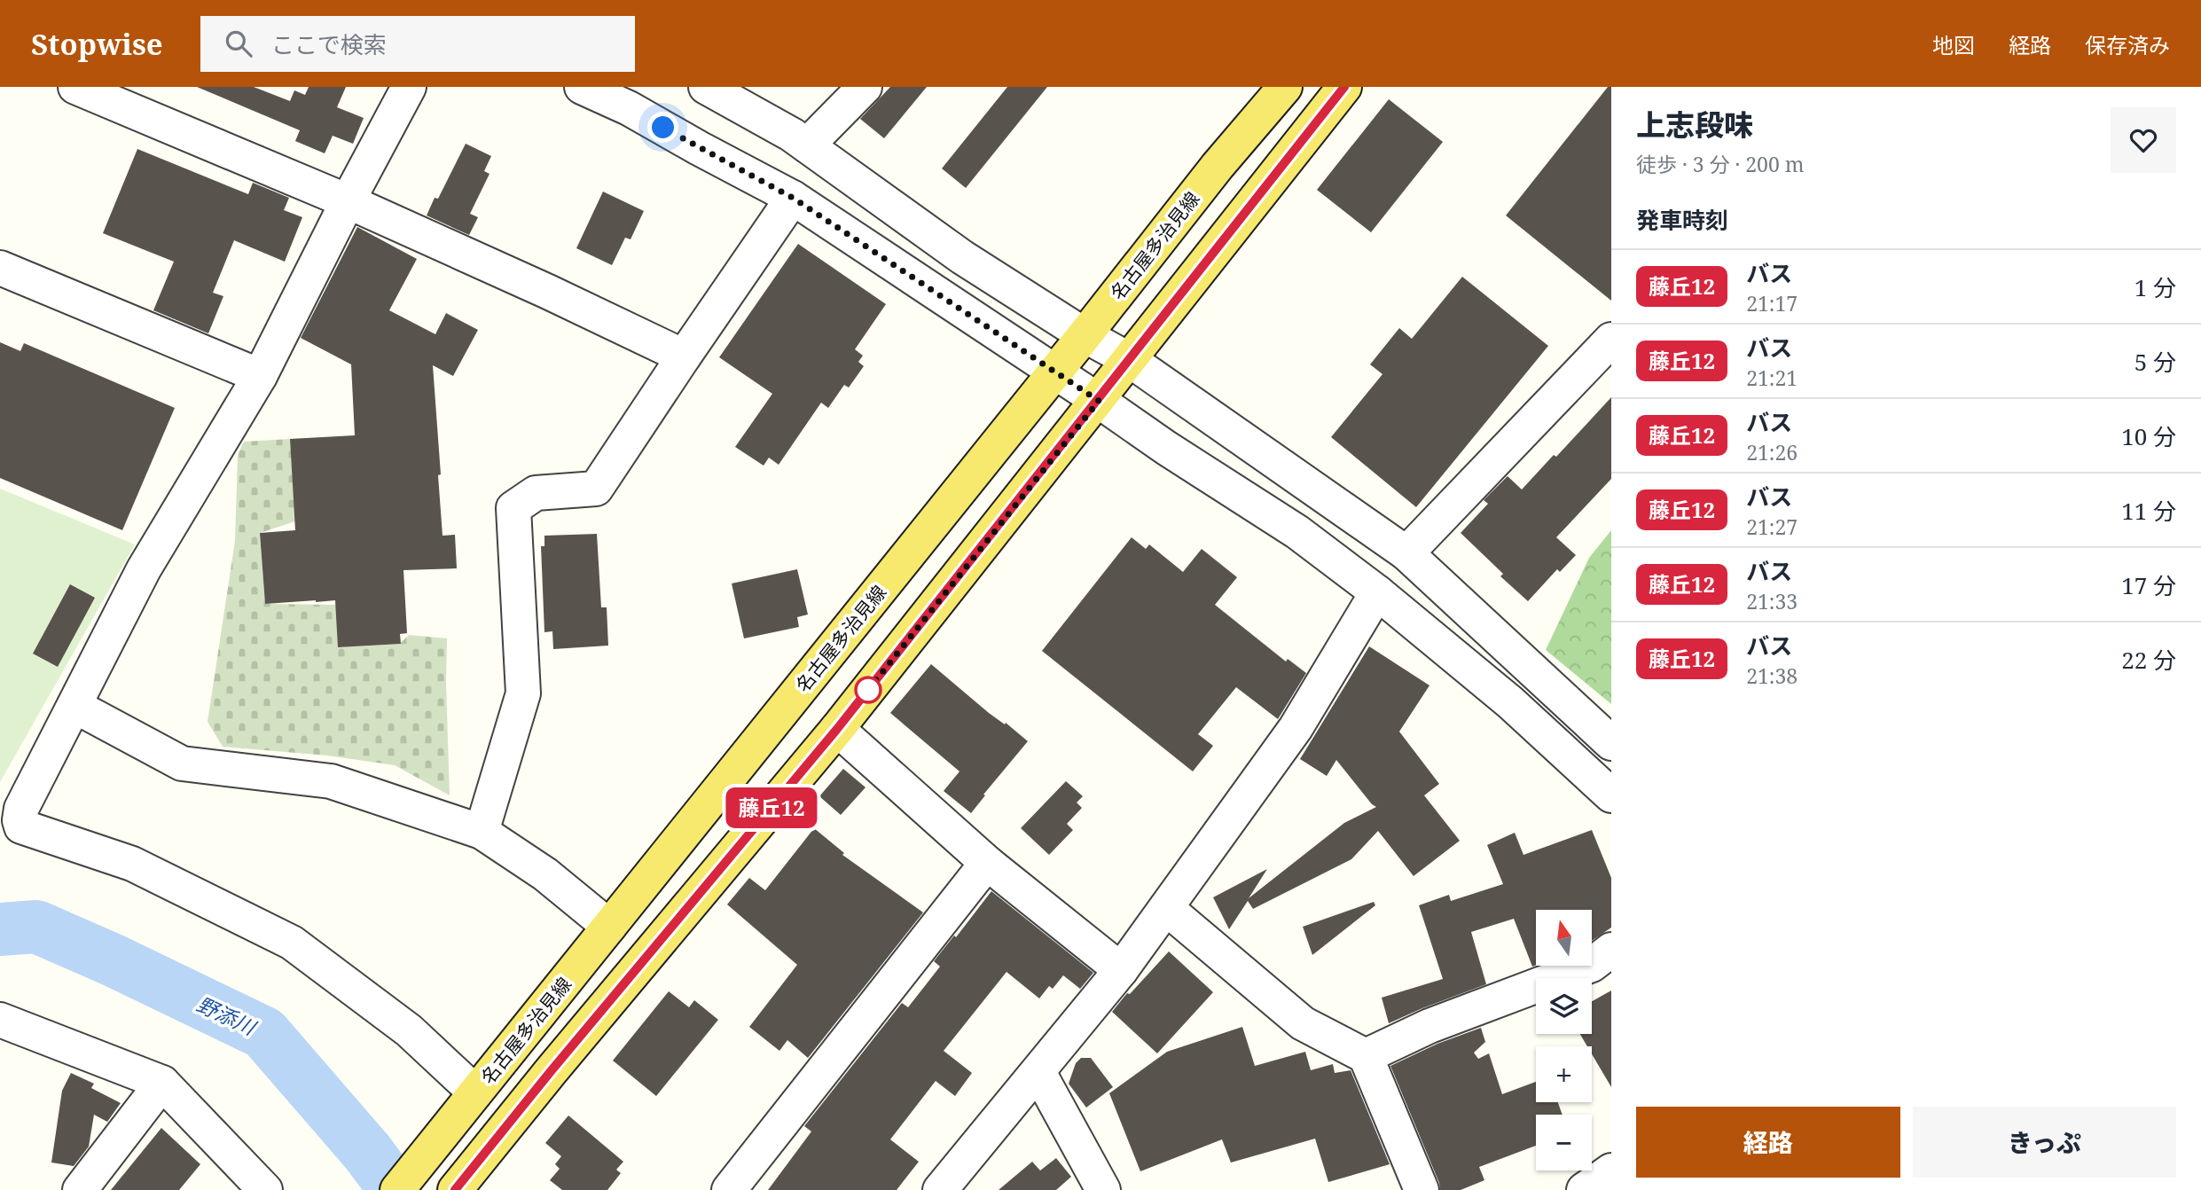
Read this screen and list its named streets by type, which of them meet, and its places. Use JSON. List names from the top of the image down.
{
  "streets": {
    "main road": ["名古屋多治見線"]
  },
  "water": ["野添川"],
  "lines": ["bus line 藤丘12"],
  "north": "top",
  "page": {
    "header": "Stopwise",
    "search": "ここで検索",
    "nav": ["地図", "経路", "保存済み"],
    "on_map": "藤丘12",
    "heading": [
      ["上志段味", "徒歩 · 3 分 · 200 m"],
      "発車時刻"
    ],
    "list": [
      {
        "mark": "藤丘12",
        "name": "バス",
        "note": "21:17",
        "value": "1 分"
      },
      {
        "mark": "藤丘12",
        "name": "バス",
        "note": "21:21",
        "value": "5 分"
      },
      {
        "mark": "藤丘12",
        "name": "バス",
        "note": "21:26",
        "value": "10 分"
      },
      {
        "mark": "藤丘12",
        "name": "バス",
        "note": "21:27",
        "value": "11 分"
      },
      {
        "mark": "藤丘12",
        "name": "バス",
        "note": "21:33",
        "value": "17 分"
      },
      {
        "mark": "藤丘12",
        "name": "バス",
        "note": "21:38",
        "value": "22 分"
      }
    ],
    "map_buttons": ["+", "−"],
    "buttons": ["経路", "きっぷ"]
  }
}
